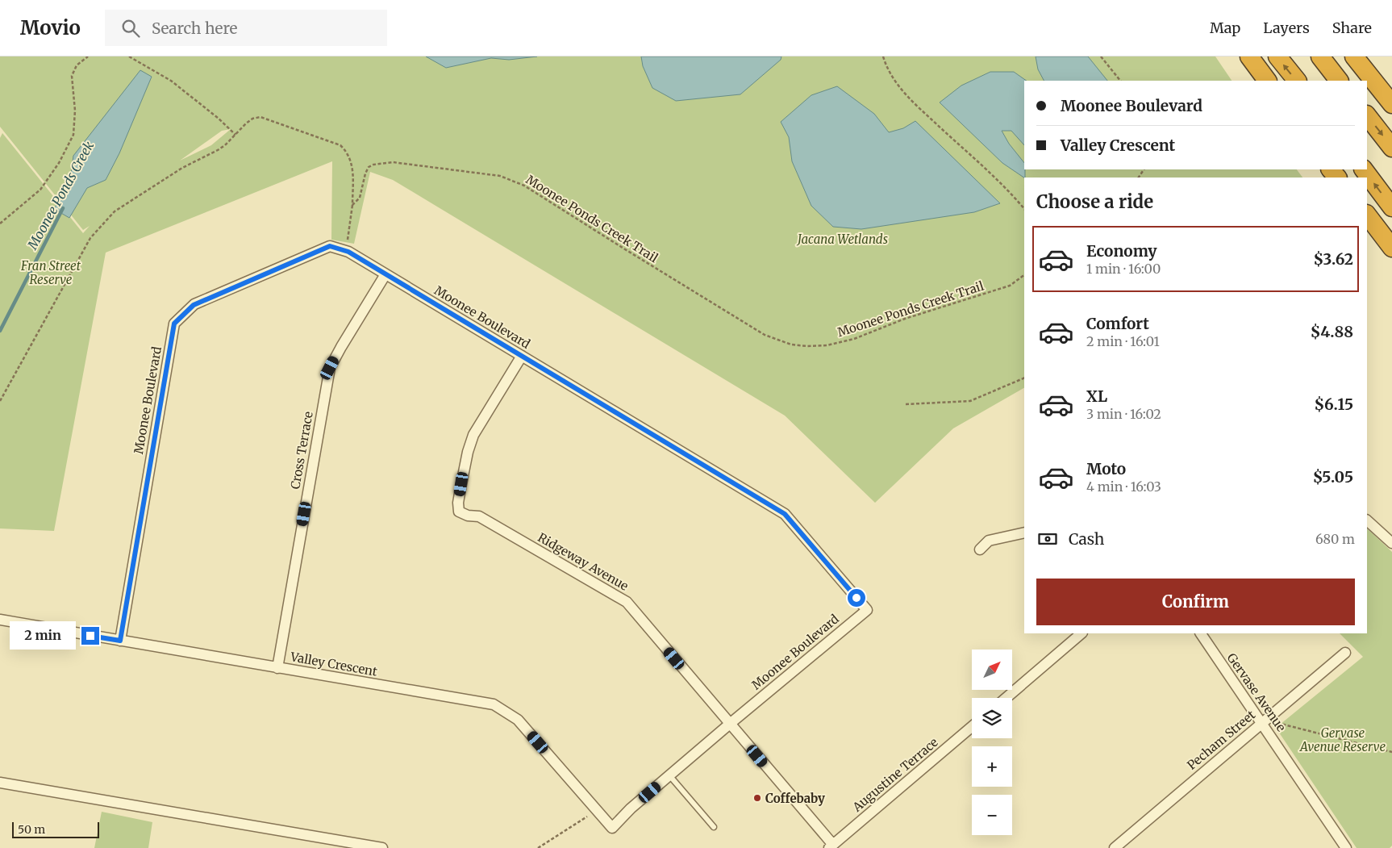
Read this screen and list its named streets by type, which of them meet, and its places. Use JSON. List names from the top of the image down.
{
  "streets": {
    "street": [
      "Moonee Boulevard",
      "Cross Terrace",
      "Ridgeway Avenue",
      "Valley Crescent",
      "Gervase Avenue",
      "Pecham Street",
      "Augustine Terrace"
    ],
    "path": ["Moonee Ponds Creek Trail"]
  },
  "crossings": [
    ["Moonee Boulevard", "Cross Terrace"],
    ["Moonee Boulevard", "Ridgeway Avenue"],
    ["Moonee Boulevard", "Valley Crescent"],
    ["Cross Terrace", "Valley Crescent"],
    ["Ridgeway Avenue", "Augustine Terrace"],
    ["Gervase Avenue", "Pecham Street"]
  ],
  "water": ["Moonee Ponds Creek"],
  "parks": ["Jacana Wetlands", "Fran Street Reserve", "Gervase Avenue Reserve"],
  "places": ["Coffebaby"],
  "scale_bar": "50 m",
  "north": "top right",
  "page": {
    "header": "Movio",
    "search": "Search here",
    "nav": ["Map", "Layers", "Share"],
    "banner": ["Moonee Boulevard", "Valley Crescent"],
    "heading": "Choose a ride",
    "list": [
      {
        "name": "Economy",
        "note": "1 min · 16:00",
        "value": "$3.62"
      },
      {
        "name": "Comfort",
        "note": "2 min · 16:01",
        "value": "$4.88"
      },
      {
        "name": "XL",
        "note": "3 min · 16:02",
        "value": "$6.15"
      },
      {
        "name": "Moto",
        "note": "4 min · 16:03",
        "value": "$5.05"
      }
    ],
    "pay": ["Cash", "680 m"],
    "buttons": "Confirm",
    "bubble": "2 min",
    "map_buttons": ["+", "−"],
    "scale": "50 m"
  }
}
